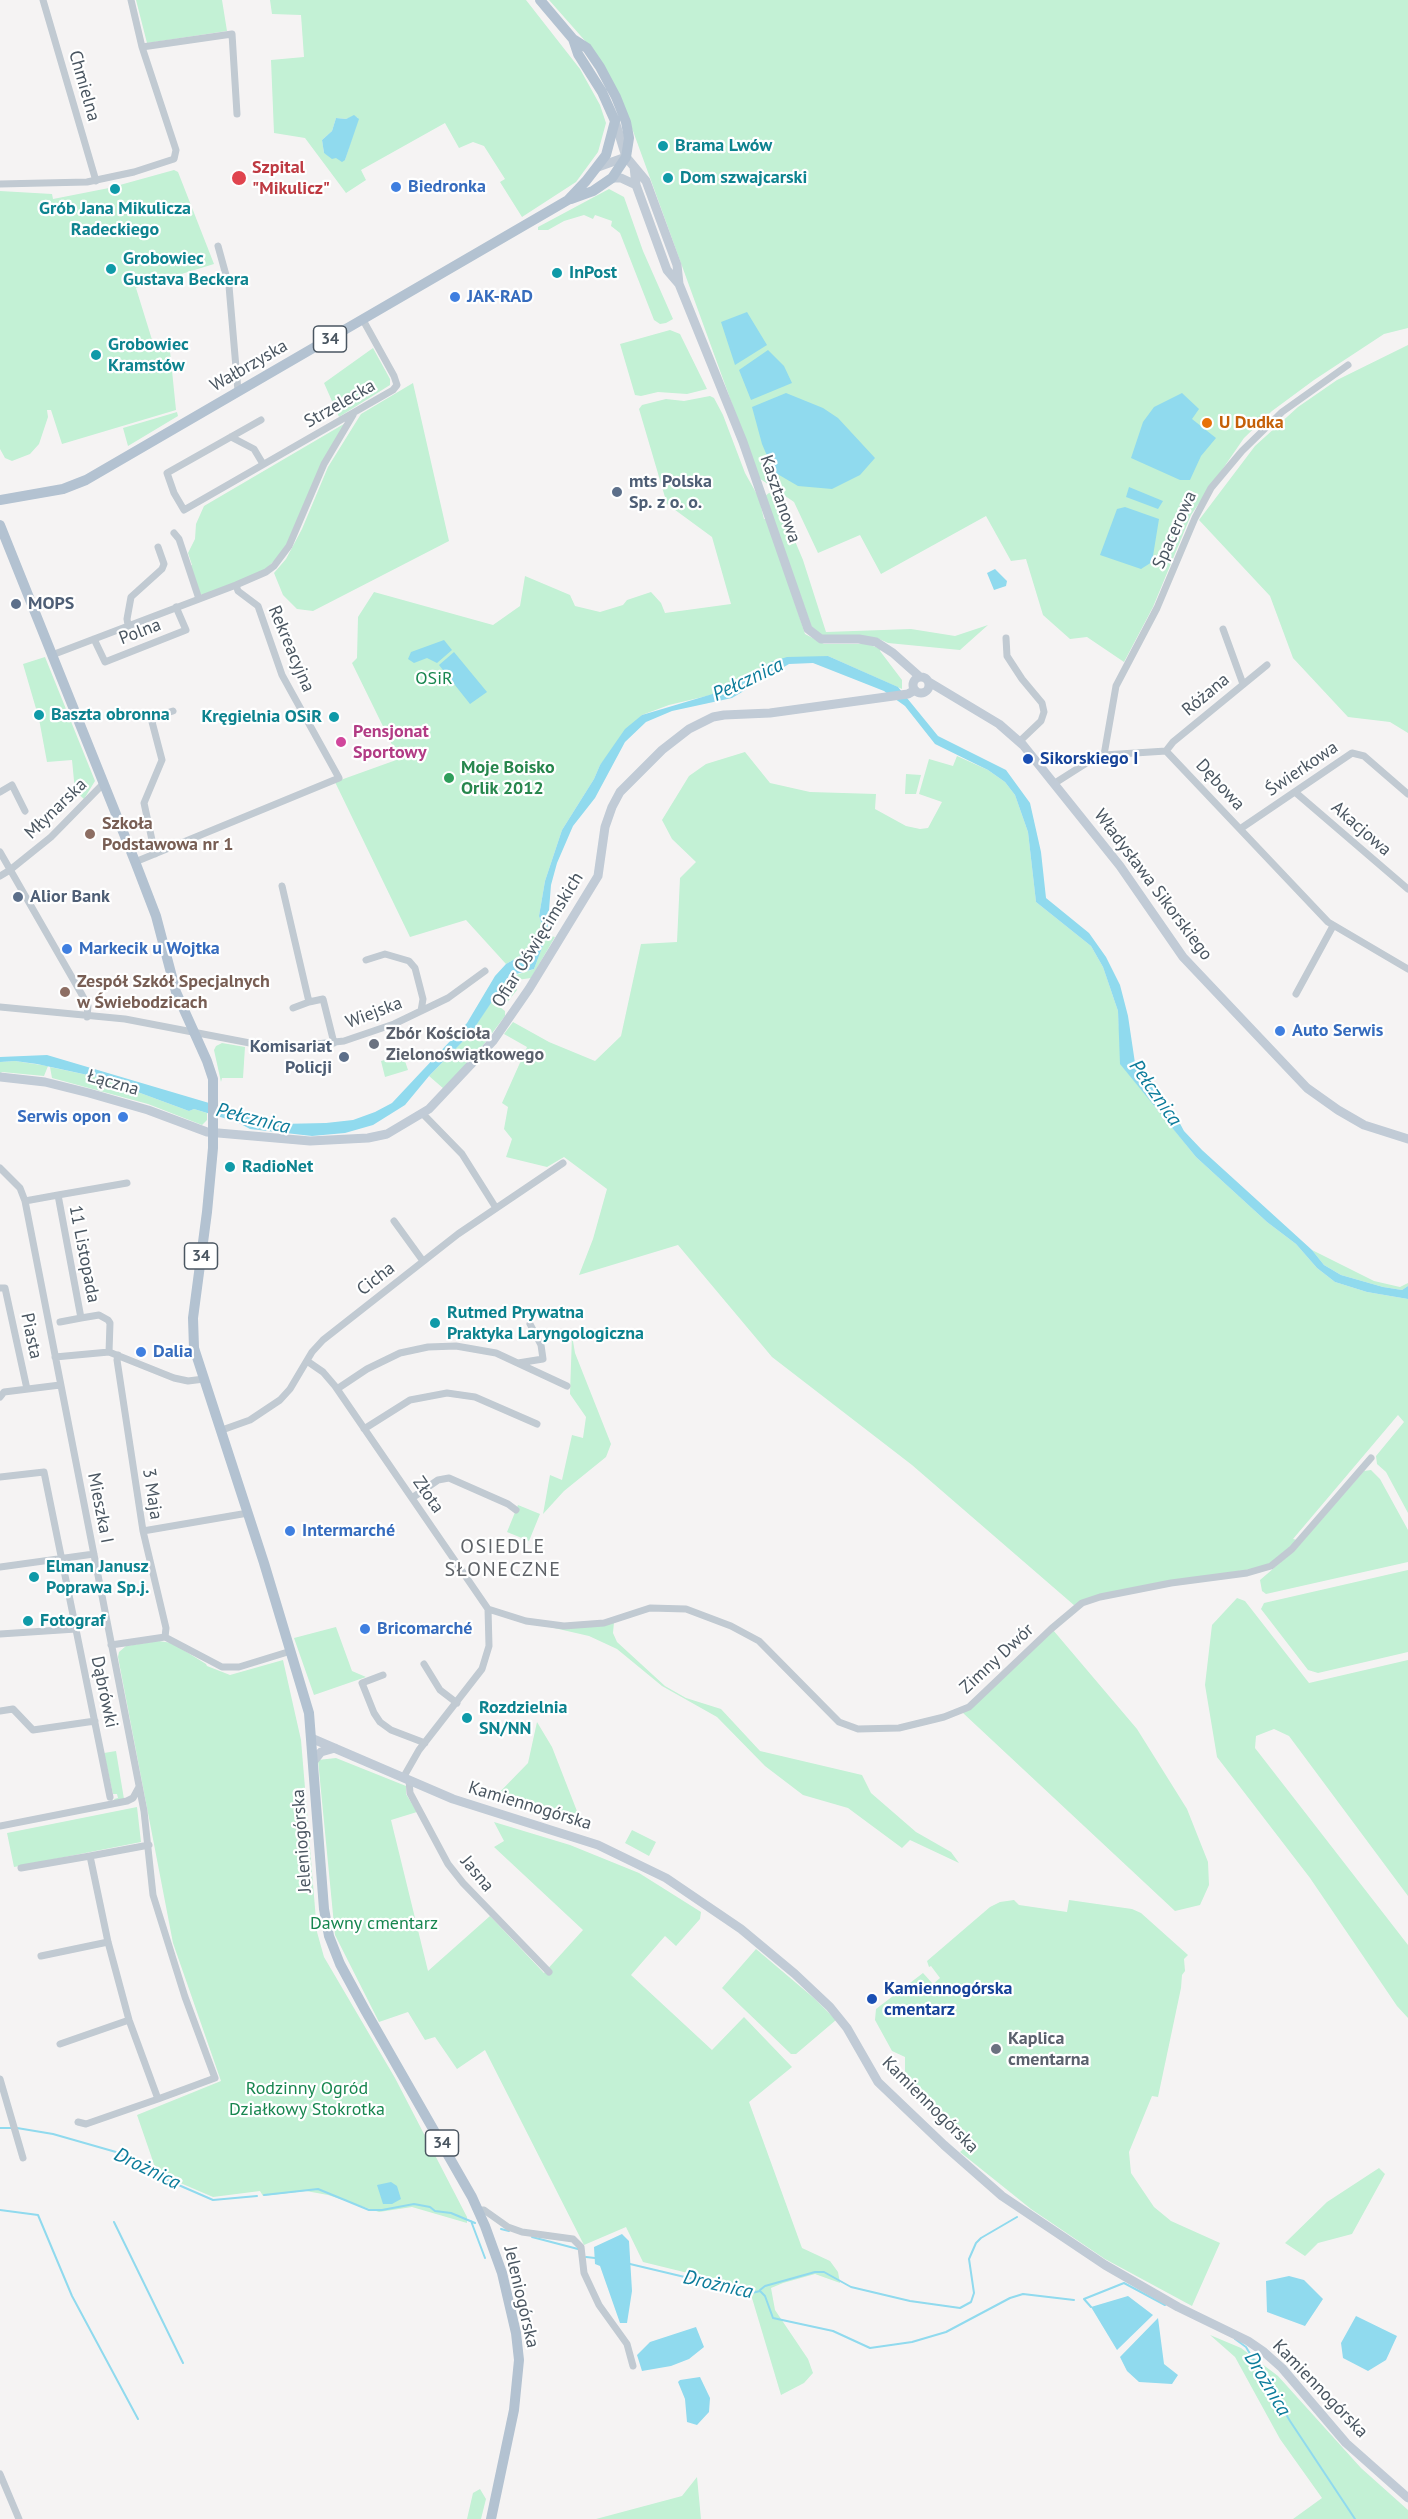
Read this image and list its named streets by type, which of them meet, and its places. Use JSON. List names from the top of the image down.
{
  "streets": {
    "main road": ["34", "Wałbrzyska", "Jeleniogórska"],
    "street": [
      "Chmielna",
      "Strzelecka",
      "Kasztanowa",
      "Spacerowa",
      "Polna",
      "Rekreacyjna",
      "Różana",
      "Świerkowa",
      "Dębowa",
      "Młynarska",
      "Akacjowa",
      "Władysława Sikorskiego",
      "Ofiar Oświęcimskich",
      "Wiejska",
      "Łączna",
      "11 Listopada",
      "Cicha",
      "Piasta",
      "3 Maja",
      "Złota",
      "Mieszka I",
      "Zimny Dwór",
      "Dąbrówki",
      "Kamiennogórska",
      "Jasna"
    ]
  },
  "crossings": [
    ["34", "Polna"],
    ["34", "Rekreacyjna"],
    ["34", "Młynarska"],
    ["34", "Ofiar Oświęcimskich"],
    ["34", "Wiejska"],
    ["34", "Łączna"],
    ["34", "Jeleniogórska"],
    ["Wałbrzyska", "Strzelecka"],
    ["Wałbrzyska", "Kasztanowa"],
    ["Strzelecka", "Polna"],
    ["Kasztanowa", "Władysława Sikorskiego"],
    ["Kasztanowa", "Ofiar Oświęcimskich"],
    ["Polna", "Rekreacyjna"],
    ["Różana", "Dębowa"],
    ["Świerkowa", "Dębowa"],
    ["Świerkowa", "Akacjowa"],
    ["Władysława Sikorskiego", "Ofiar Oświęcimskich"],
    ["Ofiar Oświęcimskich", "Łączna"],
    ["Ofiar Oświęcimskich", "Jeleniogórska"],
    ["Łączna", "Jeleniogórska"],
    ["11 Listopada", "Mieszka I"],
    ["Cicha", "Złota"],
    ["Cicha", "Jeleniogórska"],
    ["Złota", "Zimny Dwór"],
    ["Kamiennogórska", "Jeleniogórska"],
    ["Kamiennogórska", "Jasna"]
  ],
  "districts": ["OSIEDLE SŁONECZNE"],
  "water": ["Pełcznica", "Drożnica"],
  "parks": ["OSiR", "Dawny cmentarz", "Rodzinny Ogród Działkowy Stokrotka"],
  "places": [
    "Brama Lwów",
    "Szpital \"Mikulicz\"",
    "Dom szwajcarski",
    "Biedronka",
    "Grób Jana Mikulicza Radeckiego",
    "Grobowiec Gustava Beckera",
    "InPost",
    "JAK-RAD",
    "Grobowiec Kramstów",
    "U Dudka",
    "mts Polska Sp. z o. o.",
    "MOPS",
    "Baszta obronna",
    "Kręgielnia OSiR",
    "Pensjonat Sportowy",
    "Sikorskiego I",
    "Moje Boisko Orlik 2012",
    "Szkoła Podstawowa nr 1",
    "Alior Bank",
    "Markecik u Wojtka",
    "Zespół Szkół Specjalnych w Świebodzicach",
    "Auto Serwis",
    "Zbór Kościoła Zielonoświątkowego",
    "Komisariat Policji",
    "Serwis opon",
    "RadioNet",
    "Rutmed Prywatna Praktyka Laryngologiczna",
    "Dalia",
    "Intermarché",
    "Elman Janusz Poprawa Sp.j.",
    "Fotograf",
    "Bricomarché",
    "Rozdzielnia SN/NN",
    "Kamiennogórska cmentarz",
    "Kaplica cmentarna"
  ]
}
